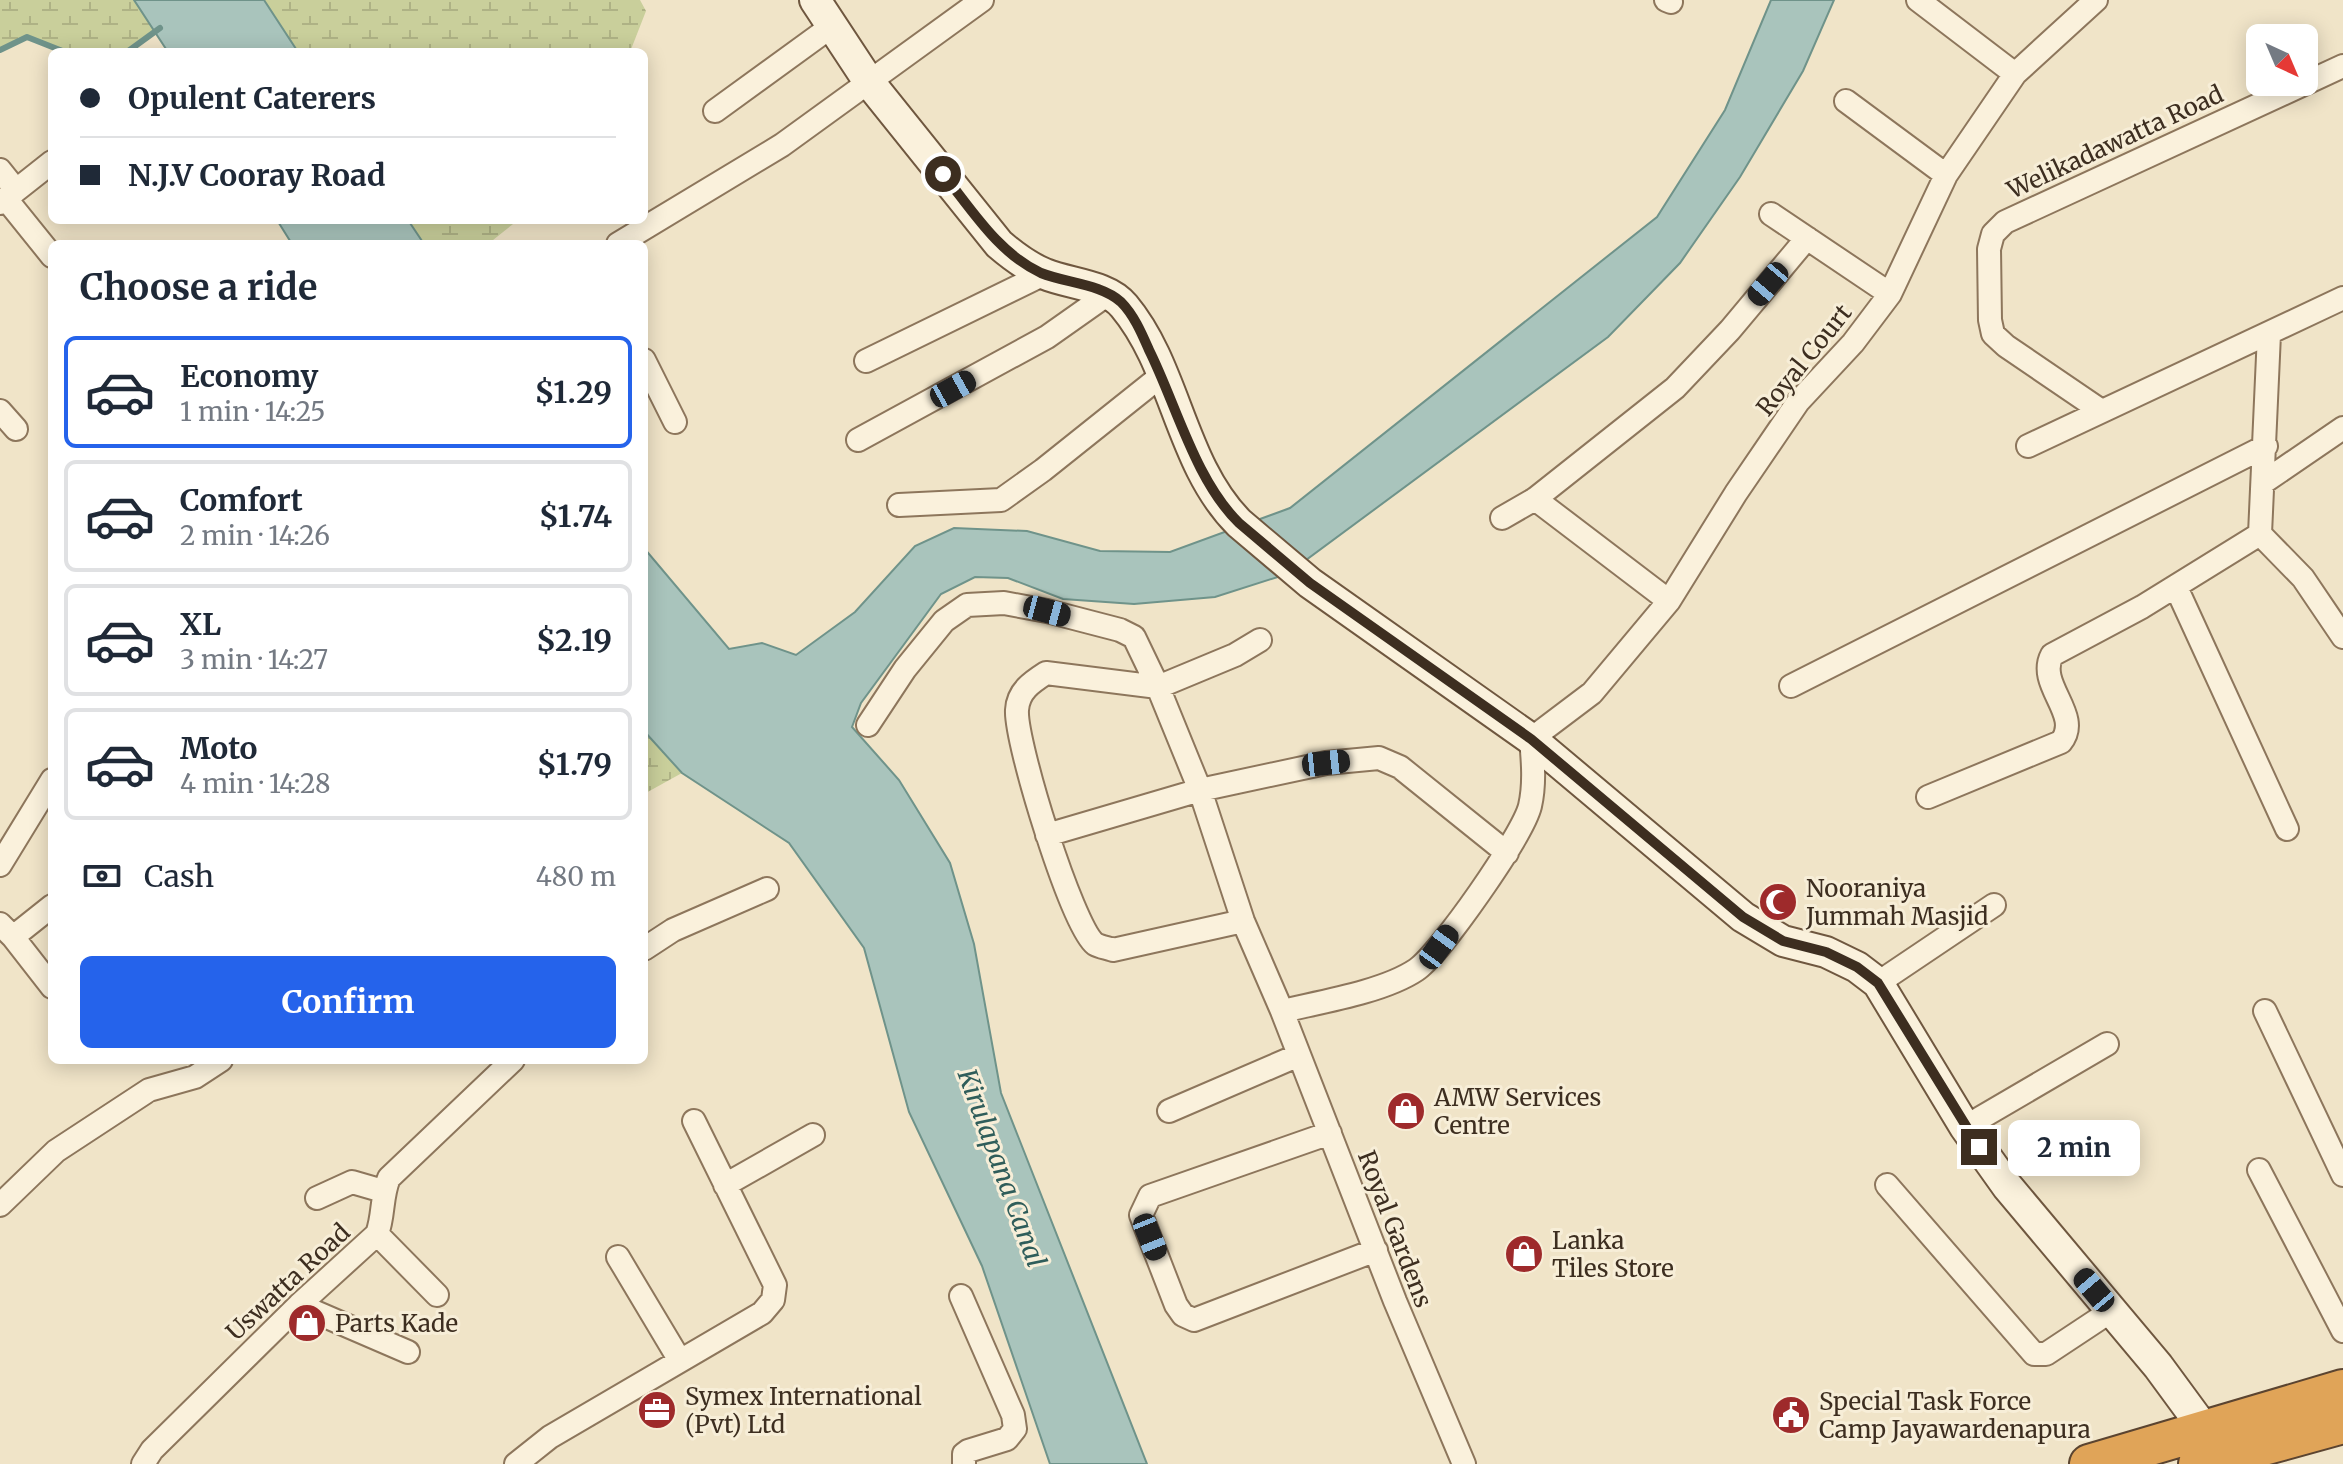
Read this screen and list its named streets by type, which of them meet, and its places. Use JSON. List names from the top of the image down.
{
  "streets": {
    "street": [
      "Welikadawatta Road",
      "Royal Court",
      "Royal Gardens",
      "Uswatta Road"
    ]
  },
  "water": ["Kirulapana Canal"],
  "places": {
    "mosque": ["Nooraniya Jummah Masjid"],
    "shop": ["AMW Services Centre", "Lanka Tiles Store", "Parts Kade"],
    "office": ["Symex International (Pvt) Ltd"],
    "public building": ["Special Task Force Camp Jayawardenapura"]
  },
  "north": "bottom right",
  "page": {
    "banner": ["Opulent Caterers", "N.J.V Cooray Road"],
    "heading": "Choose a ride",
    "list": [
      {
        "name": "Economy",
        "note": "1 min · 14:25",
        "value": "$1.29"
      },
      {
        "name": "Comfort",
        "note": "2 min · 14:26",
        "value": "$1.74"
      },
      {
        "name": "XL",
        "note": "3 min · 14:27",
        "value": "$2.19"
      },
      {
        "name": "Moto",
        "note": "4 min · 14:28",
        "value": "$1.79"
      }
    ],
    "pay": ["Cash", "480 m"],
    "buttons": "Confirm",
    "bubble": "2 min"
  }
}
